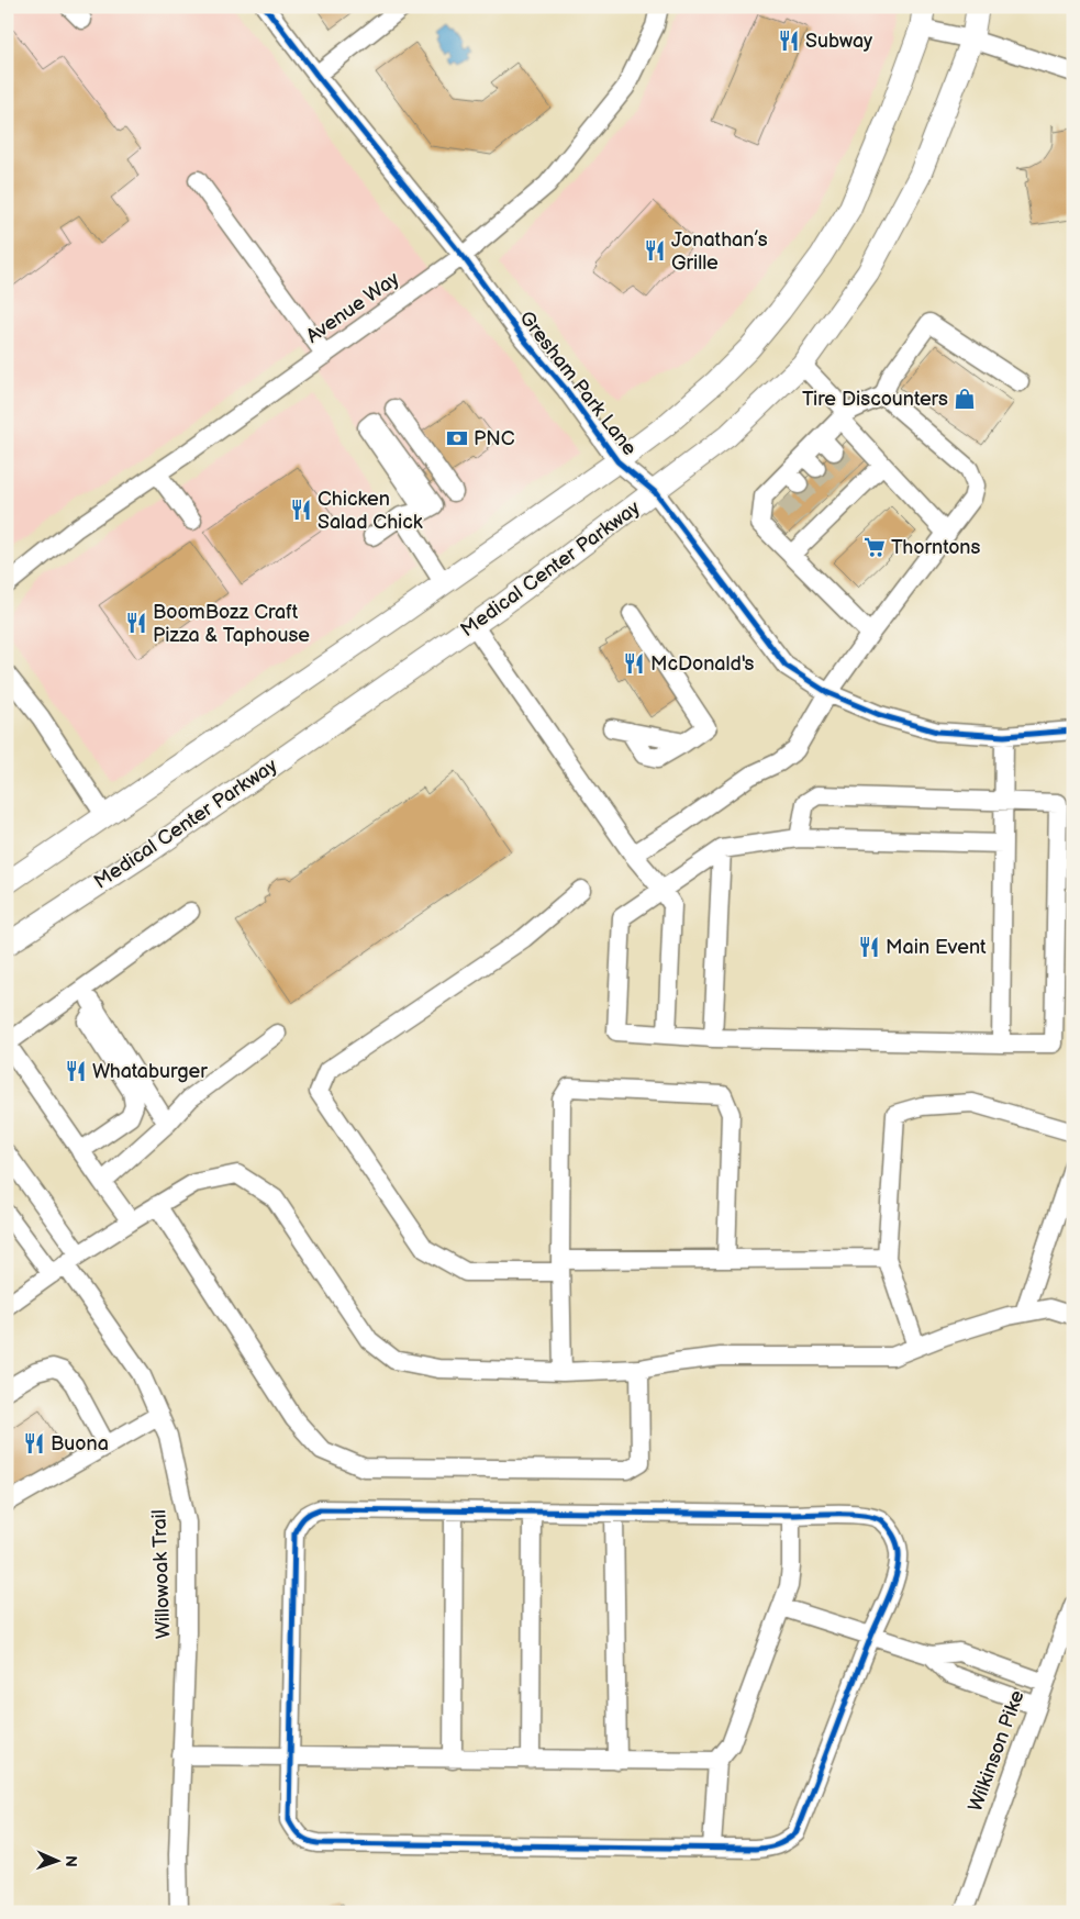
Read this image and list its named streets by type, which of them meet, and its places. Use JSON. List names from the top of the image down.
{
  "streets": {
    "main road": ["Medical Center Parkway"],
    "street": [
      "Avenue Way",
      "Gresham Park Lane",
      "Willowoak Trail",
      "Wilkinson Pike"
    ]
  },
  "crossings": [
    ["Avenue Way", "Gresham Park Lane"],
    ["Gresham Park Lane", "Medical Center Parkway"]
  ],
  "places": {
    "restaurant": [
      "Subway",
      "Jonathan’s Grille",
      "Chicken Salad Chick",
      "BoomBozz Craft Pizza & Taphouse",
      "McDonald's",
      "Main Event",
      "Whataburger",
      "Buona"
    ],
    "shop": ["Tire Discounters"],
    "bank": ["PNC"],
    "supermarket": ["Thorntons"]
  },
  "north": "right"
}
